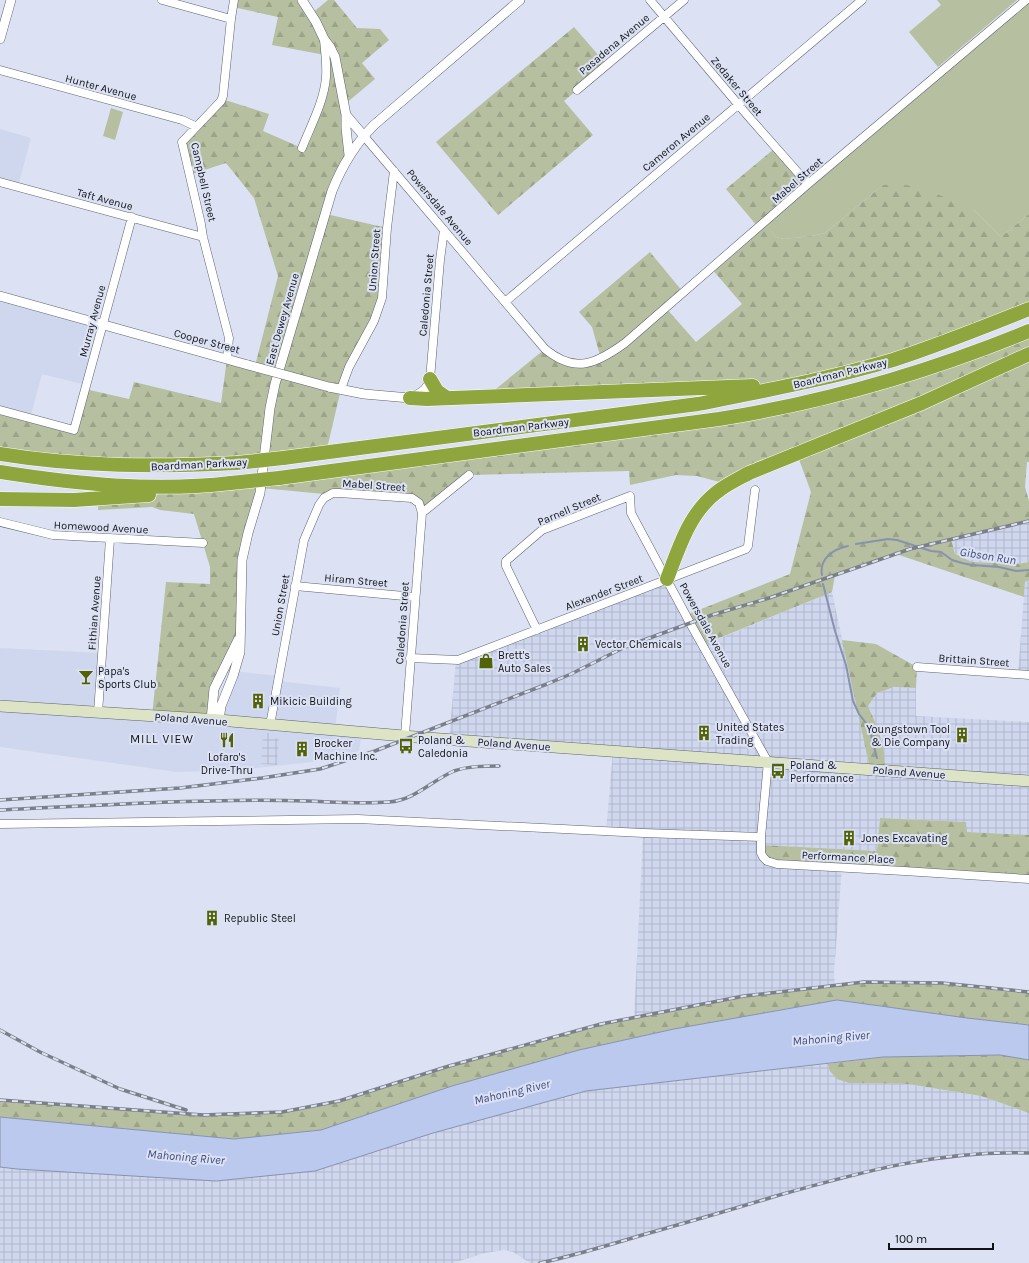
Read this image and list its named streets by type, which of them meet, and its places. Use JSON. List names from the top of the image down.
{
  "streets": {
    "highway": ["Boardman Parkway"],
    "main road": ["Poland Avenue"],
    "street": [
      "Pasadena Avenue",
      "Zedaker Street",
      "Hunter Avenue",
      "Cameron Avenue",
      "Mabel Street",
      "Campbell Street",
      "Taft Avenue",
      "Powersdale Avenue",
      "Union Street",
      "Caledonia Street",
      "East Dewey Avenue",
      "Murray Avenue",
      "Cooper Street",
      "Parnell Street",
      "Homewood Avenue",
      "Hiram Street",
      "Alexander Street",
      "Fithian Avenue",
      "Brittain Street",
      "Performance Place"
    ]
  },
  "crossings": [
    ["Pasadena Avenue", "Zedaker Street"],
    ["Zedaker Street", "Cameron Avenue"],
    ["Zedaker Street", "Mabel Street"],
    ["Hunter Avenue", "Campbell Street"],
    ["Cameron Avenue", "Powersdale Avenue"],
    ["Mabel Street", "Powersdale Avenue"],
    ["Mabel Street", "Union Street"],
    ["Mabel Street", "Caledonia Street"],
    ["Campbell Street", "Taft Avenue"],
    ["Campbell Street", "Cooper Street"],
    ["Taft Avenue", "Murray Avenue"],
    ["Powersdale Avenue", "Union Street"],
    ["Powersdale Avenue", "Caledonia Street"],
    ["Powersdale Avenue", "East Dewey Avenue"],
    ["Powersdale Avenue", "Parnell Street"],
    ["Powersdale Avenue", "Alexander Street"],
    ["Powersdale Avenue", "Poland Avenue"],
    ["Powersdale Avenue", "Performance Place"],
    ["Union Street", "Cooper Street"],
    ["Union Street", "Hiram Street"],
    ["Union Street", "Poland Avenue"],
    ["Caledonia Street", "Hiram Street"],
    ["Caledonia Street", "Alexander Street"],
    ["Caledonia Street", "Poland Avenue"],
    ["East Dewey Avenue", "Poland Avenue"],
    ["Murray Avenue", "Cooper Street"],
    ["Parnell Street", "Alexander Street"],
    ["Homewood Avenue", "Fithian Avenue"],
    ["Fithian Avenue", "Poland Avenue"],
    ["Poland Avenue", "Performance Place"]
  ],
  "districts": ["MILL VIEW"],
  "water": ["Gibson Run", "Mahoning River"],
  "places": {
    "building": [
      "Vector Chemicals",
      "Mikicic Building",
      "United States Trading",
      "Youngstown Tool & Die Company",
      "Brocker Machine Inc.",
      "Jones Excavating",
      "Republic Steel"
    ],
    "shop": ["Brett's Auto Sales"],
    "bar": ["Papa's Sports Club"],
    "restaurant": ["Lofaro's Drive-Thru"],
    "bus stop": ["Poland & Caledonia", "Poland & Performance"]
  },
  "scale_bar": "100 m"
}
